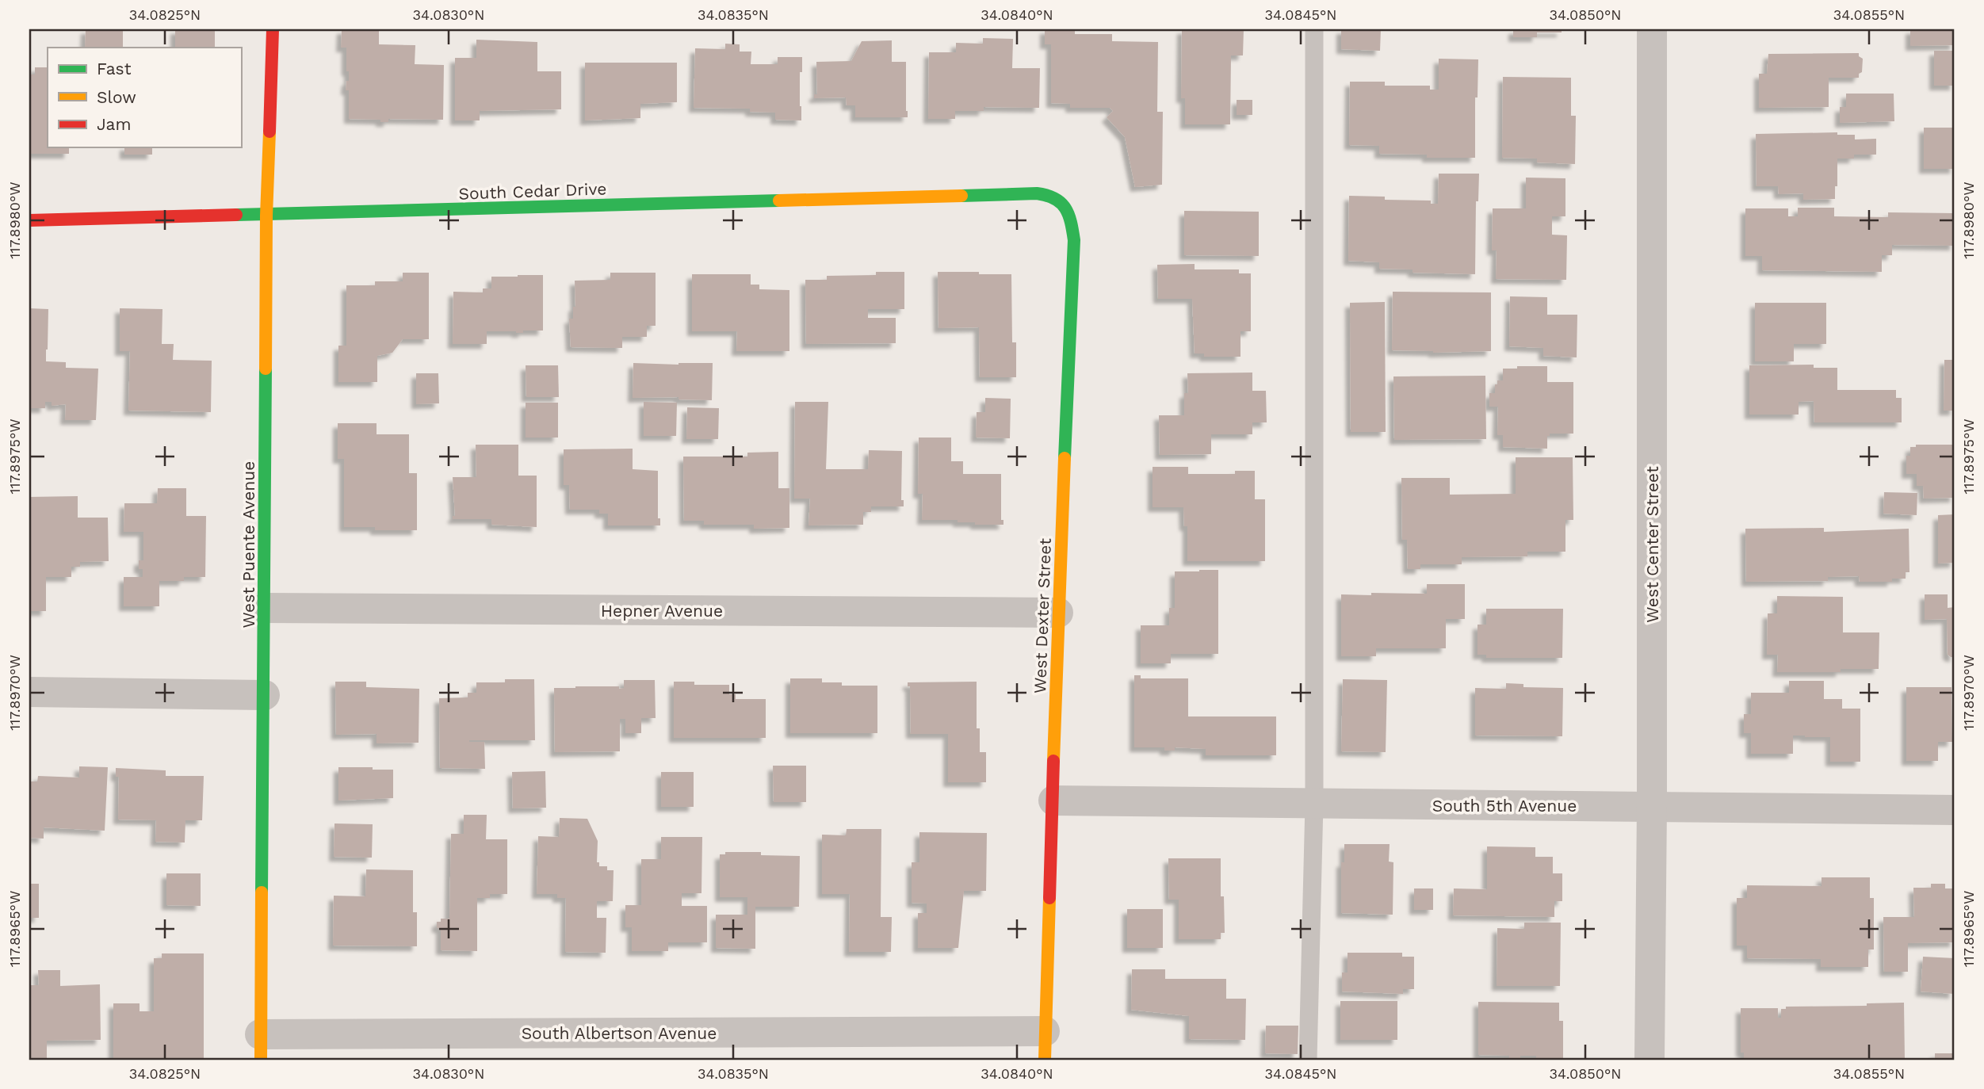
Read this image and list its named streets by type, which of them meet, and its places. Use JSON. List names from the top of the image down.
{
  "streets": {
    "street": [
      "South Cedar Drive",
      "West Puente Avenue",
      "West Center Street",
      "Hepner Avenue",
      "West Dexter Street",
      "South 5th Avenue",
      "South Albertson Avenue"
    ]
  },
  "crossings": [
    ["South Cedar Drive", "West Puente Avenue"],
    ["South Cedar Drive", "West Dexter Street"],
    ["West Puente Avenue", "Hepner Avenue"],
    ["West Puente Avenue", "South Albertson Avenue"],
    ["West Center Street", "South 5th Avenue"],
    ["Hepner Avenue", "West Dexter Street"],
    ["West Dexter Street", "South 5th Avenue"],
    ["West Dexter Street", "South Albertson Avenue"]
  ],
  "legend": ["Fast", "Slow", "Jam"],
  "coordinates": [
    "34.0825°N",
    "34.0830°N",
    "34.0835°N",
    "34.0840°N",
    "34.0845°N",
    "34.0850°N",
    "34.0855°N",
    "117.8980°W",
    "117.8975°W",
    "117.8970°W",
    "117.8965°W"
  ]
}
